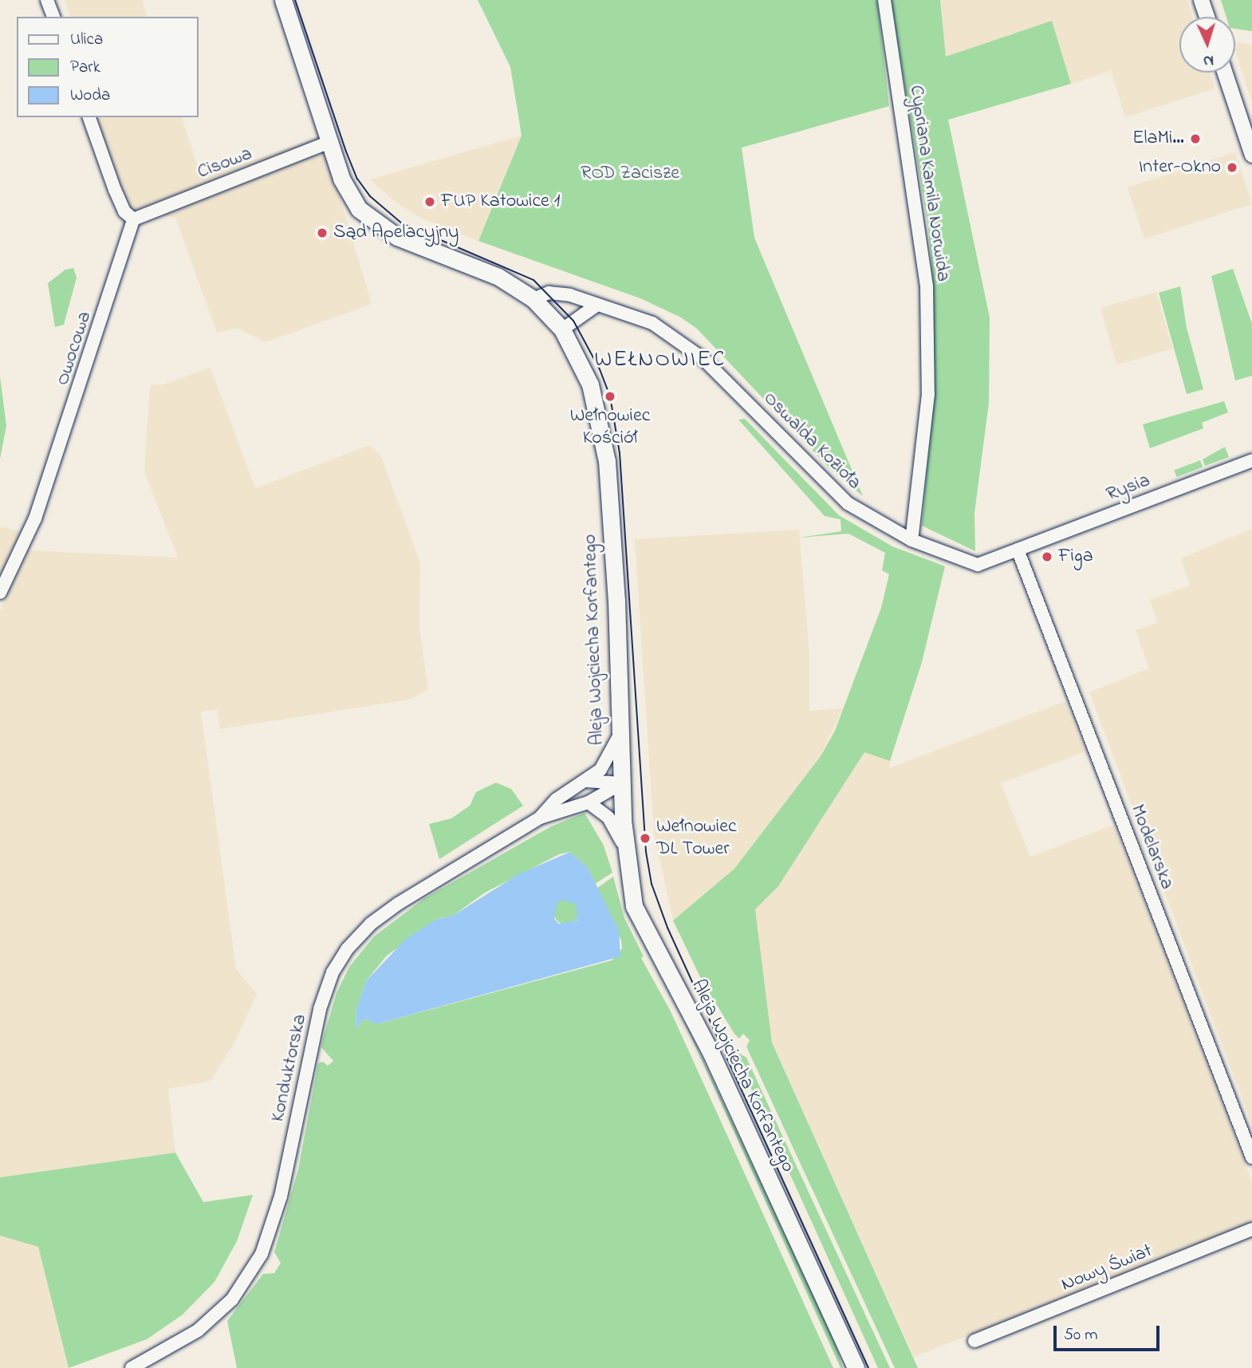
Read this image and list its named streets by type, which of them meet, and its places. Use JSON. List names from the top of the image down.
{
  "streets": {
    "main road": ["Aleja Wojciecha Korfantego"],
    "street": [
      "Cisowa",
      "Cypriana Kamila Norwida",
      "Owocowa",
      "Oswalda Kozioła",
      "Rysia",
      "Modelarska",
      "Konduktorska",
      "Nowy Świat"
    ]
  },
  "crossings": [
    ["Cisowa", "Owocowa"],
    ["Cisowa", "Aleja Wojciecha Korfantego"],
    ["Cypriana Kamila Norwida", "Oswalda Kozioła"],
    ["Oswalda Kozioła", "Rysia"],
    ["Oswalda Kozioła", "Aleja Wojciecha Korfantego"],
    ["Oswalda Kozioła", "Modelarska"],
    ["Rysia", "Modelarska"],
    ["Aleja Wojciecha Korfantego", "Konduktorska"]
  ],
  "districts": ["WEŁNOWIEC"],
  "parks": ["ROD Zacisze"],
  "places": [
    "ElaMi…",
    "Inter-Okno",
    "FUP Katowice 1",
    "Sąd Apelacyjny",
    "Wełnowiec Kościół",
    "Figa",
    "Wełnowiec DL Tower"
  ],
  "legend": ["Ulica", "Park", "Woda"],
  "scale_bar": "50 m",
  "north": "bottom"
}
